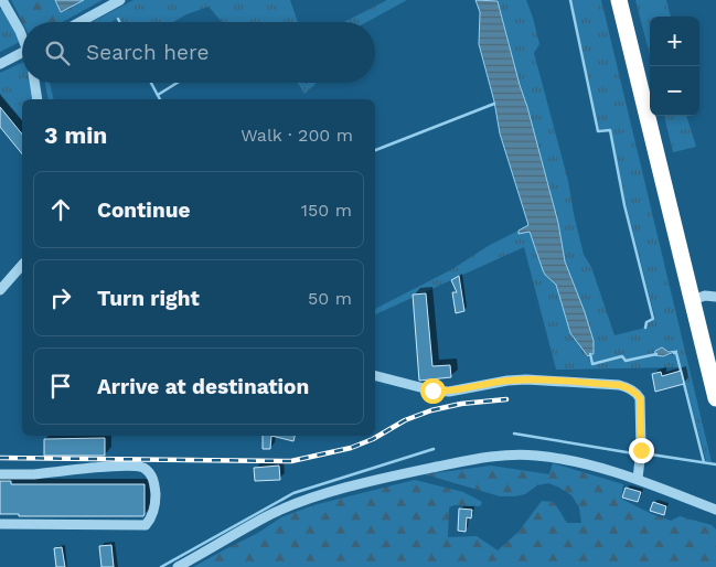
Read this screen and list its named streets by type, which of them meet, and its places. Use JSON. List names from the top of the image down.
{
  "page": {
    "map_buttons": ["+", "−"],
    "search": "Search here",
    "heading": ["3 min", "Walk · 200 m"],
    "list": [
      ["Continue", "150 m"],
      ["Turn right", "50 m"],
      "Arrive at destination"
    ]
  }
}
